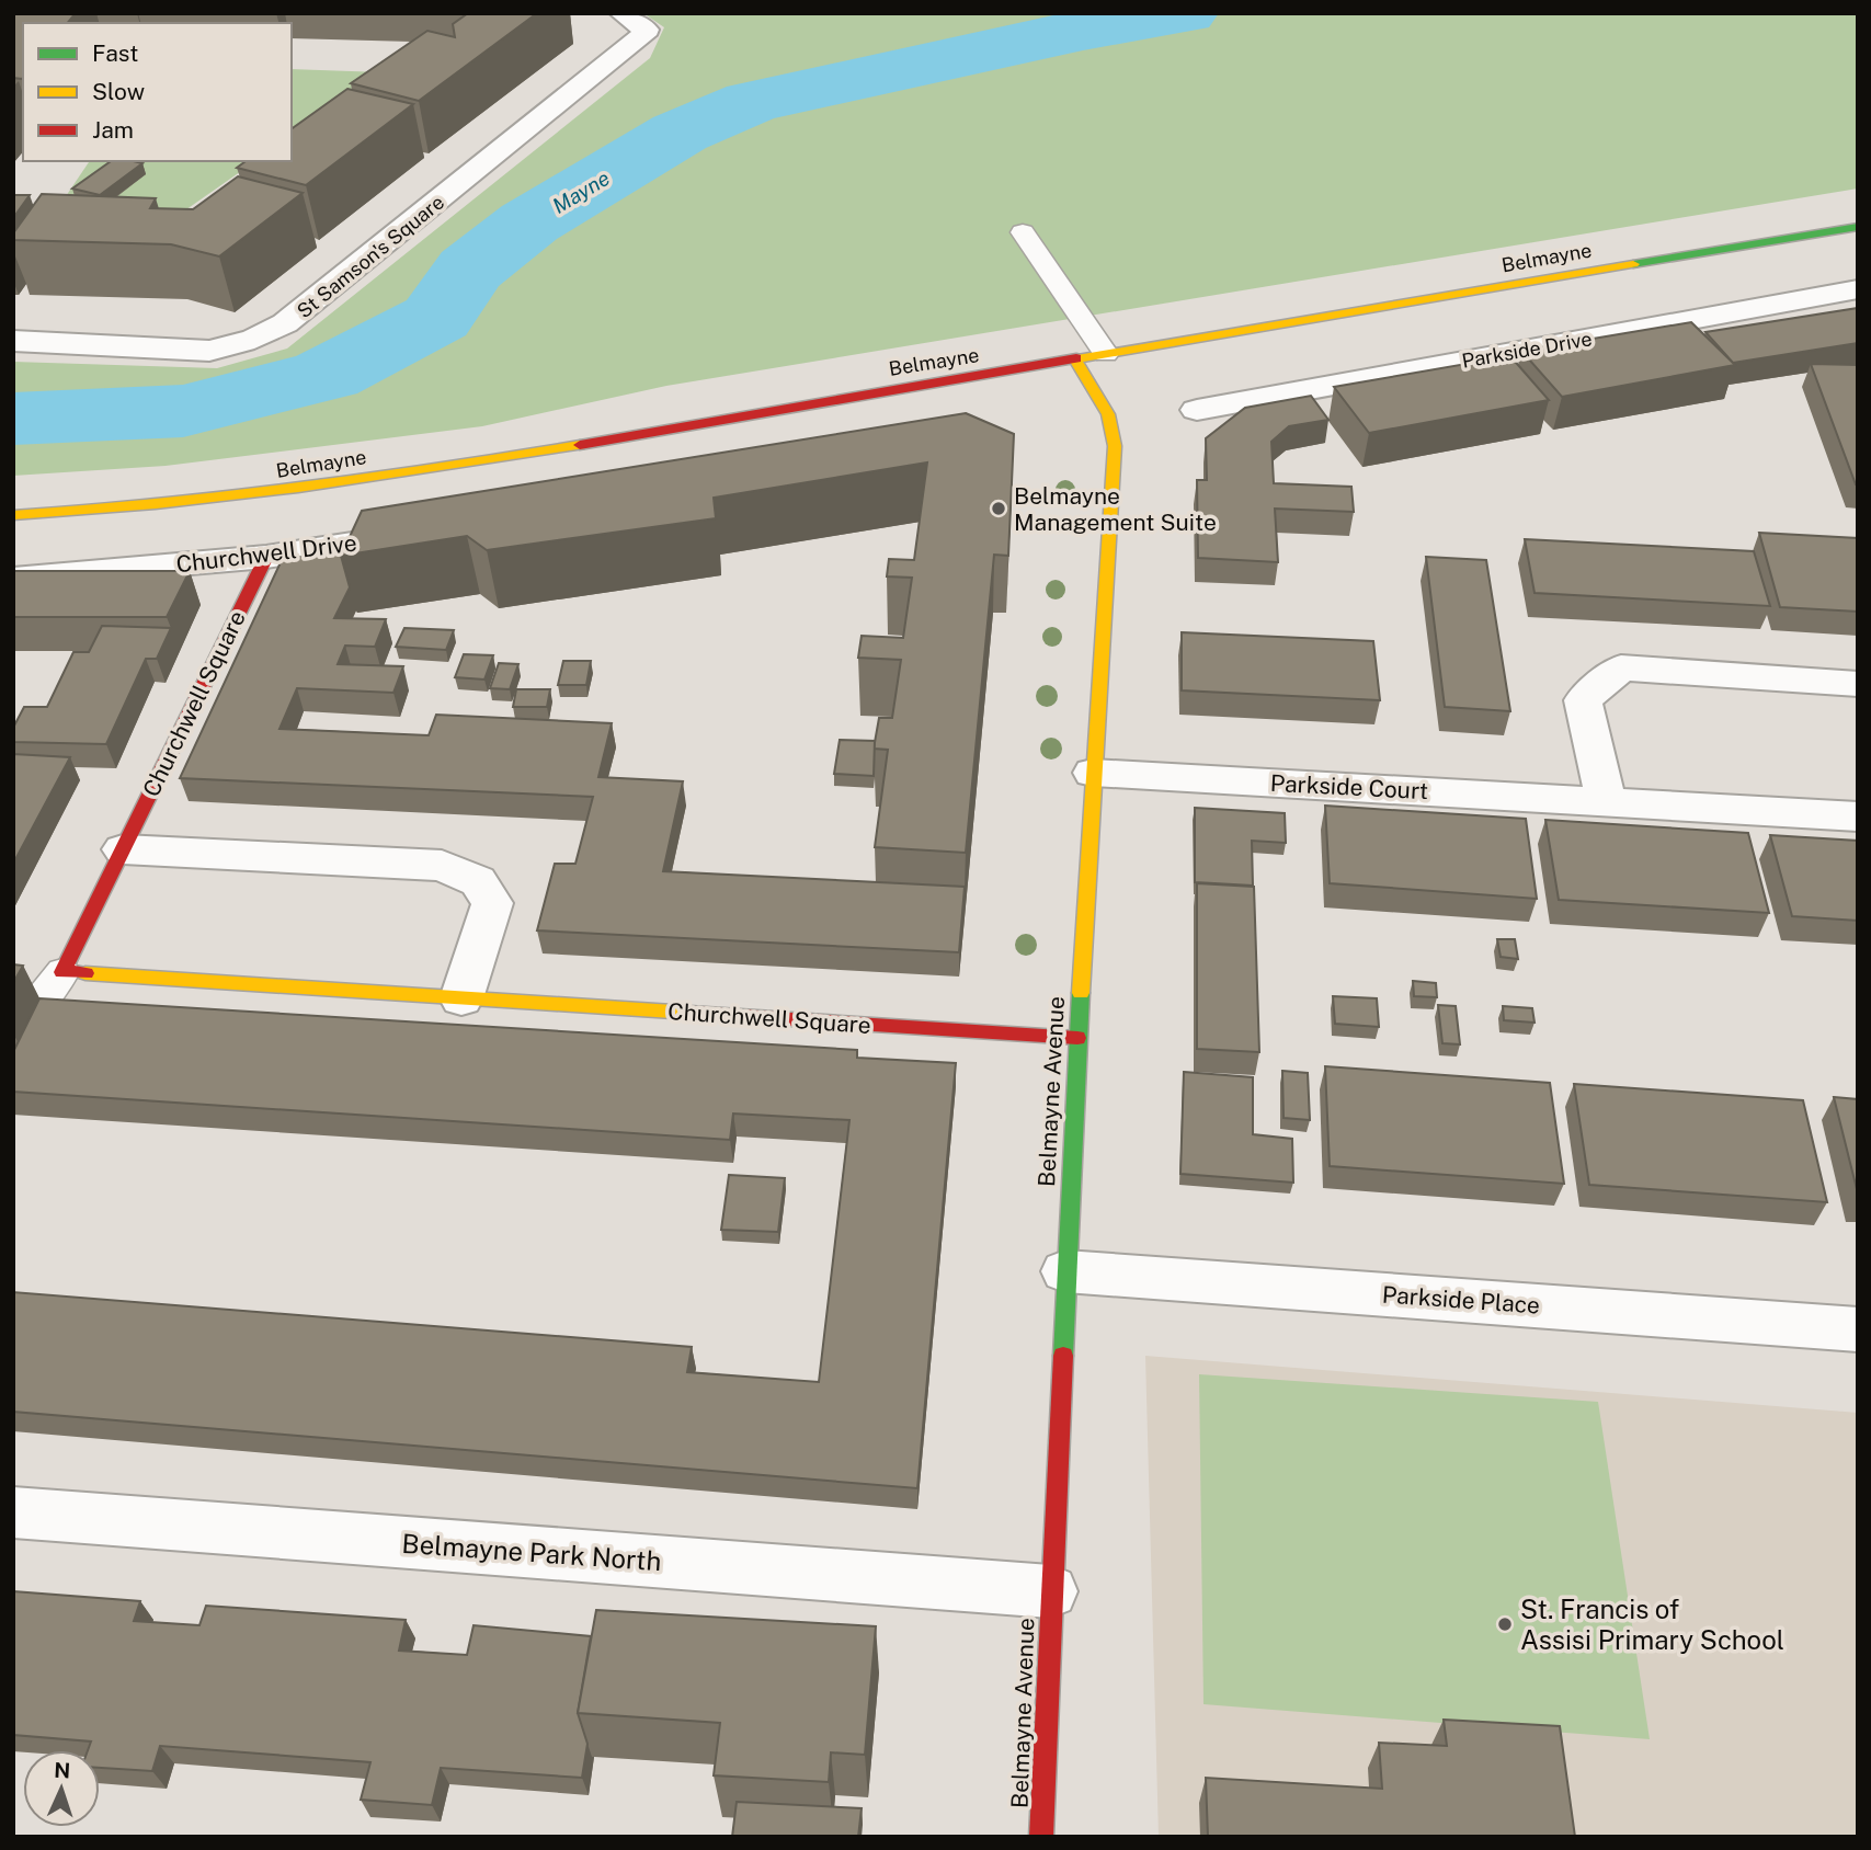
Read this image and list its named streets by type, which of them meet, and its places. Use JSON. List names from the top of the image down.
{
  "streets": {
    "street": [
      "St Samson's Square",
      "Belmayne",
      "Parkside Drive",
      "Churchwell Drive",
      "Churchwell Square",
      "Parkside Court",
      "Belmayne Avenue",
      "Parkside Place",
      "Belmayne Park North"
    ]
  },
  "crossings": [
    ["Belmayne", "Belmayne Avenue"],
    ["Churchwell Drive", "Churchwell Square"],
    ["Churchwell Square", "Belmayne Avenue"],
    ["Parkside Court", "Belmayne Avenue"],
    ["Belmayne Avenue", "Parkside Place"],
    ["Belmayne Avenue", "Belmayne Park North"]
  ],
  "water": ["Mayne"],
  "places": ["Belmayne Management Suite", "St. Francis of Assisi Primary School"],
  "legend": ["Fast", "Slow", "Jam"],
  "north": "top"
}
